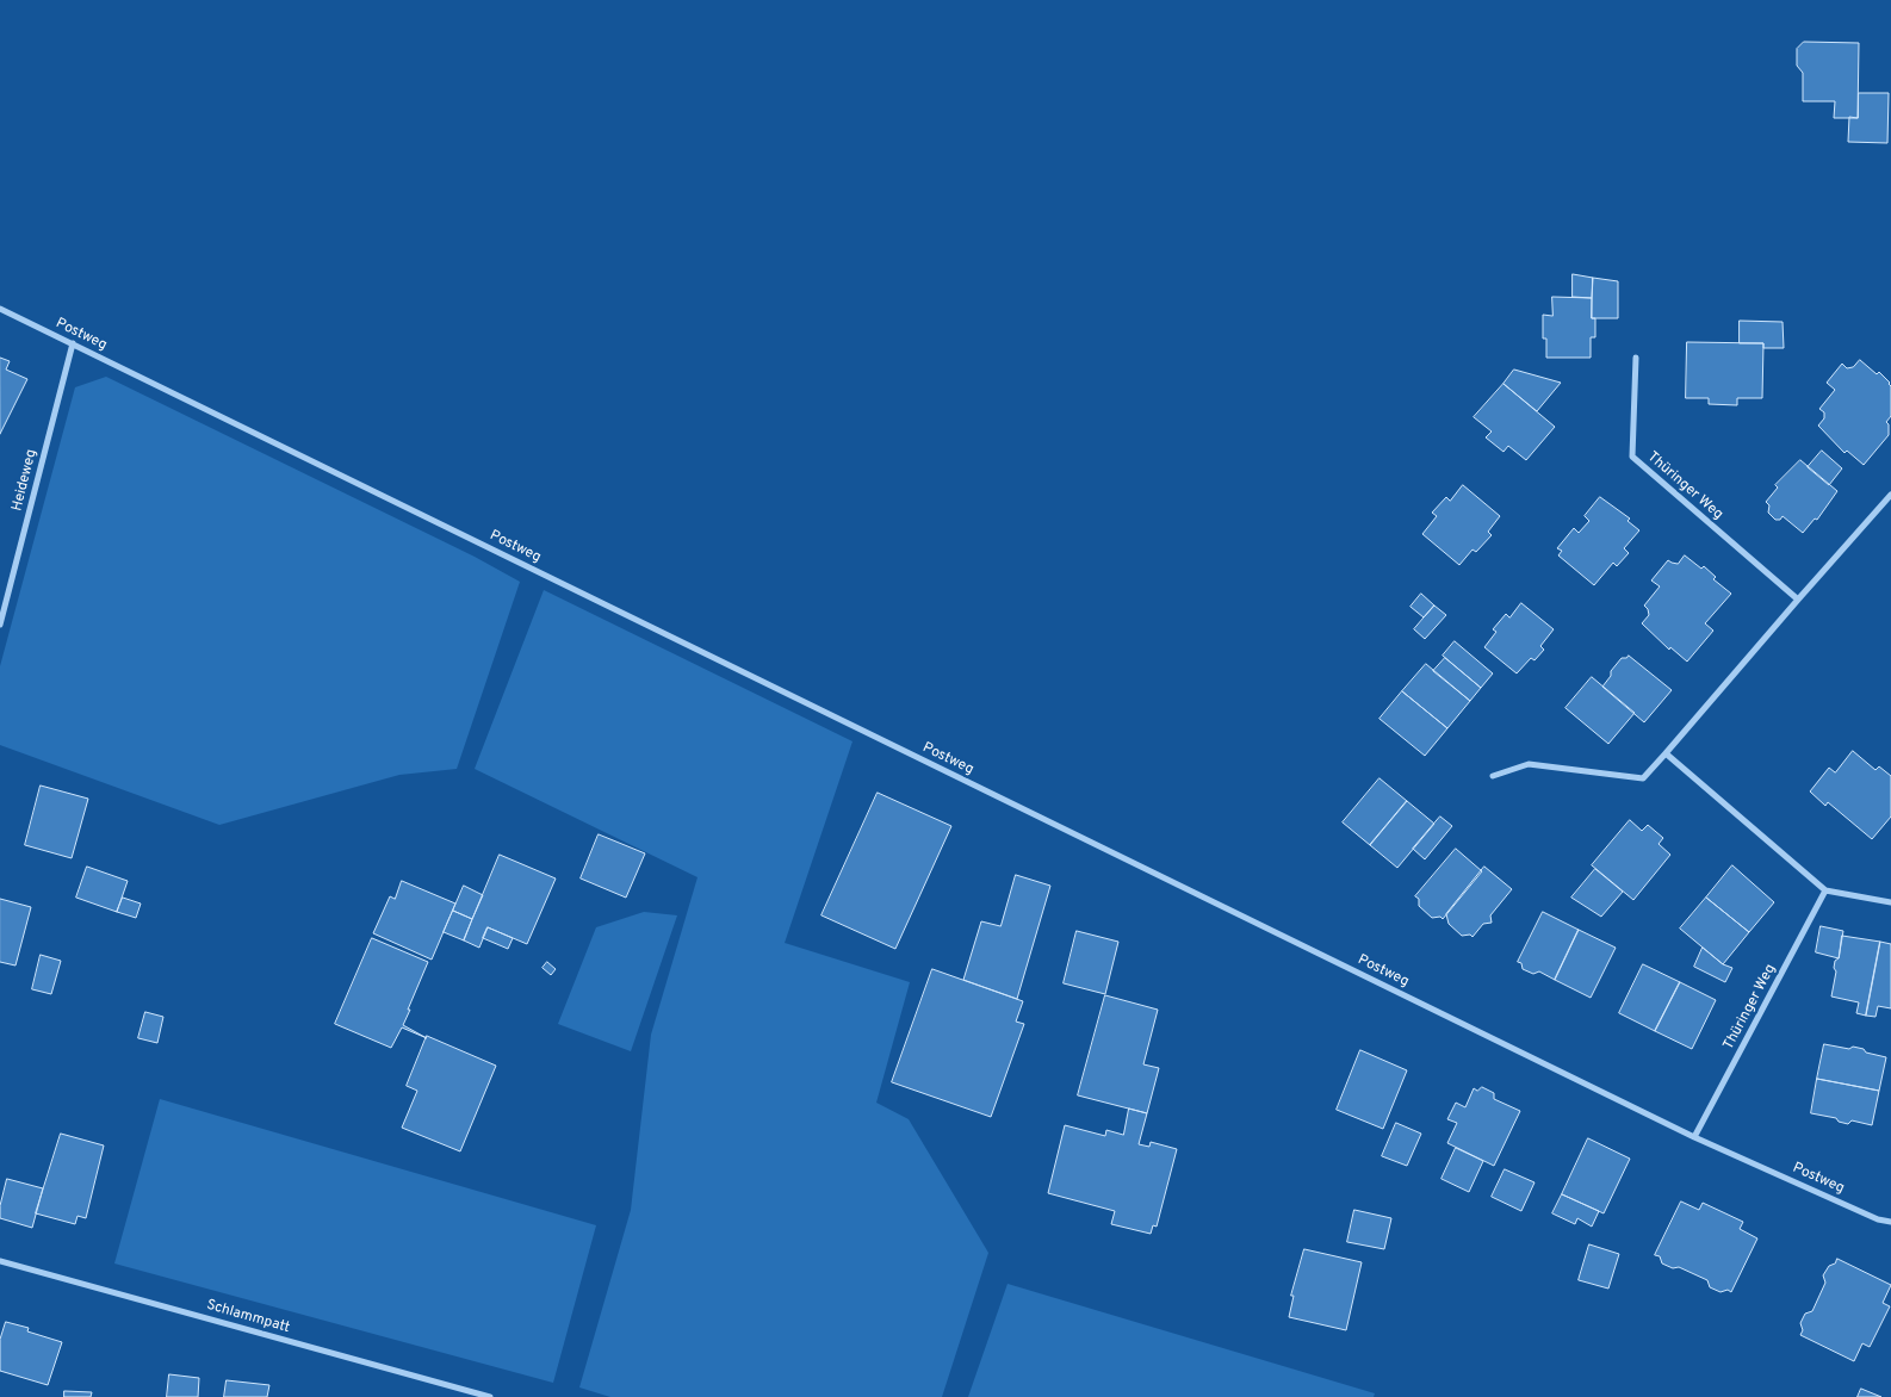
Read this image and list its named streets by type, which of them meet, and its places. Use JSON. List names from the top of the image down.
{
  "streets": {
    "street": [
      "Postweg",
      "Heideweg",
      "Thüringer Weg",
      "Schlammpatt"
    ]
  },
  "crossings": [
    ["Postweg", "Heideweg"],
    ["Postweg", "Thüringer Weg"]
  ]
}
